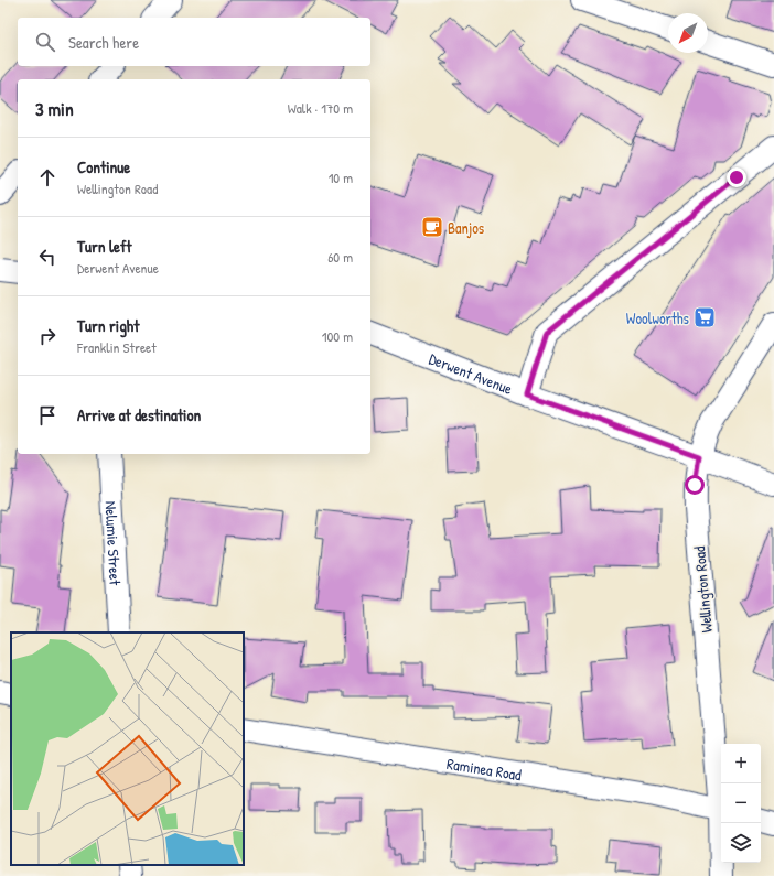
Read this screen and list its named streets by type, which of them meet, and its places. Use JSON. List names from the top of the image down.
{
  "streets": {
    "street": [
      "Derwent Avenue",
      "Nelumie Street",
      "Wellington Road",
      "Raminea Road"
    ]
  },
  "crossings": [
    ["Derwent Avenue", "Wellington Road"]
  ],
  "places": {
    "cafe": ["Banjos"],
    "supermarket": ["Woolworths"]
  },
  "north": "bottom left",
  "page": {
    "search": "Search here",
    "heading": ["3 min", "Walk · 170 m"],
    "list": [
      ["Continue", "Wellington Road", "10 m"],
      ["Turn left", "Derwent Avenue", "60 m"],
      ["Turn right", "Franklin Street", "100 m"],
      "Arrive at destination"
    ],
    "map_buttons": ["+", "−"]
  }
}
